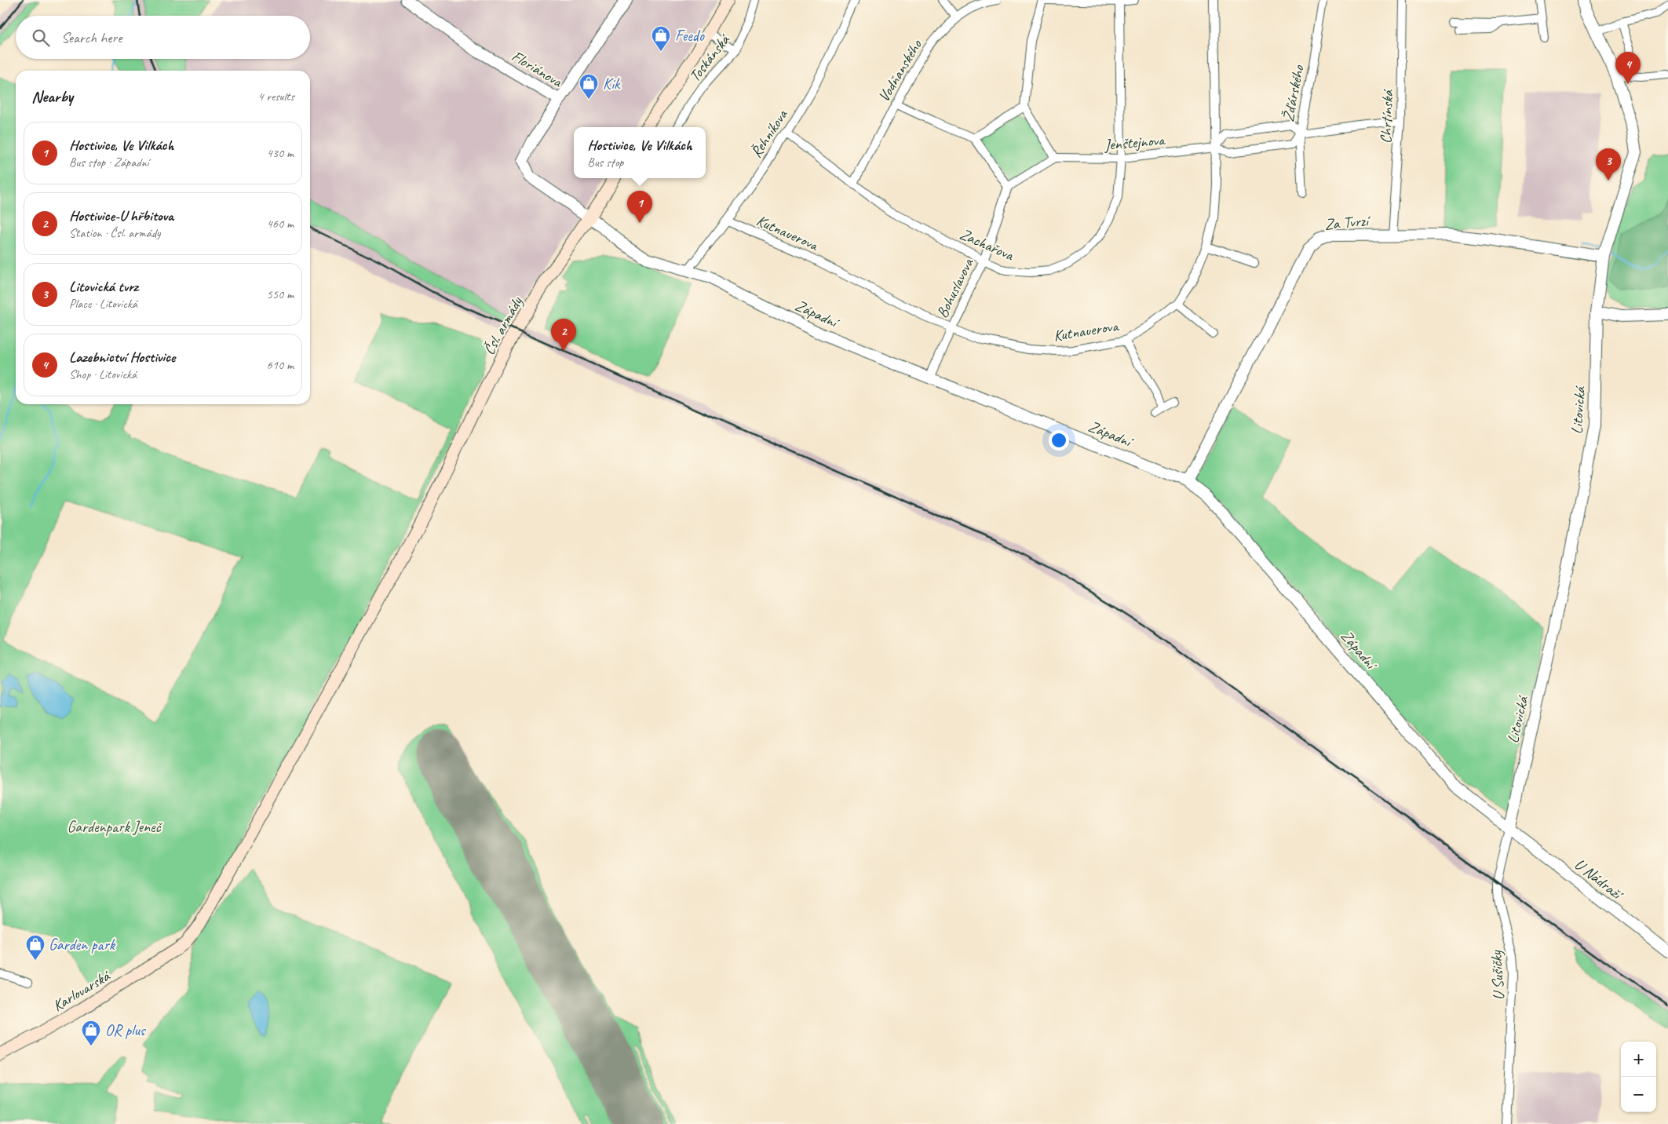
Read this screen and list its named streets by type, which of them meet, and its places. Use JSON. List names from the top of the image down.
{
  "streets": {
    "main road": ["Čsl. armády", "Karlovarská"],
    "street": [
      "Toskánská",
      "Floriánova",
      "Vodňanského",
      "Žďárského",
      "Chrtínská",
      "Řehníkova",
      "Jenštejnova",
      "Za Tvrzí",
      "Kutnauerova",
      "Zachařova",
      "Bohuslavova",
      "Západní",
      "Litovická",
      "U Nádraží",
      "U Sušičky"
    ]
  },
  "crossings": [
    ["Floriánova", "Západní"],
    ["Floriánova", "Čsl. armády"],
    ["Vodňanského", "Zachařova"],
    ["Žďárského", "Jenštejnova"],
    ["Chrtínská", "Za Tvrzí"],
    ["Řehníkova", "Kutnauerova"],
    ["Řehníkova", "Zachařova"],
    ["Řehníkova", "Západní"],
    ["Jenštejnova", "Kutnauerova"],
    ["Jenštejnova", "Zachařova"],
    ["Za Tvrzí", "Západní"],
    ["Za Tvrzí", "Litovická"],
    ["Kutnauerova", "Bohuslavova"],
    ["Zachařova", "Bohuslavova"],
    ["Bohuslavova", "Západní"],
    ["Západní", "Čsl. armády"],
    ["Západní", "Litovická"],
    ["Západní", "U Nádraží"],
    ["Západní", "U Sušičky"],
    ["Čsl. armády", "Karlovarská"],
    ["Litovická", "U Nádraží"],
    ["Litovická", "U Sušičky"],
    ["U Nádraží", "U Sušičky"]
  ],
  "parks": ["Gardenpark Jeneč"],
  "places": {
    "shop": [
      "Feedo",
      "Kik",
      "Garden park",
      "OR plus"
    ]
  },
  "page": {
    "search": "Search here",
    "pins": [
      "4",
      "3",
      "1",
      "2"
    ],
    "heading": ["Nearby", "4 results"],
    "list": [
      {
        "mark": "1",
        "name": "Hostivice, Ve Vilkách",
        "note": "Bus stop · Západní",
        "value": "430 m"
      },
      {
        "mark": "2",
        "name": "Hostivice-U hřbitova",
        "note": "Station · Čsl. armády",
        "value": "460 m"
      },
      {
        "mark": "3",
        "name": "Litovická tvrz",
        "note": "Place · Litovická",
        "value": "550 m"
      },
      {
        "mark": "4",
        "name": "Lazebnictví Hostivice",
        "note": "Shop · Litovická",
        "value": "610 m"
      }
    ],
    "popup": ["Hostivice, Ve Vilkách", "Bus stop"],
    "map_buttons": ["+", "−"]
  }
}
